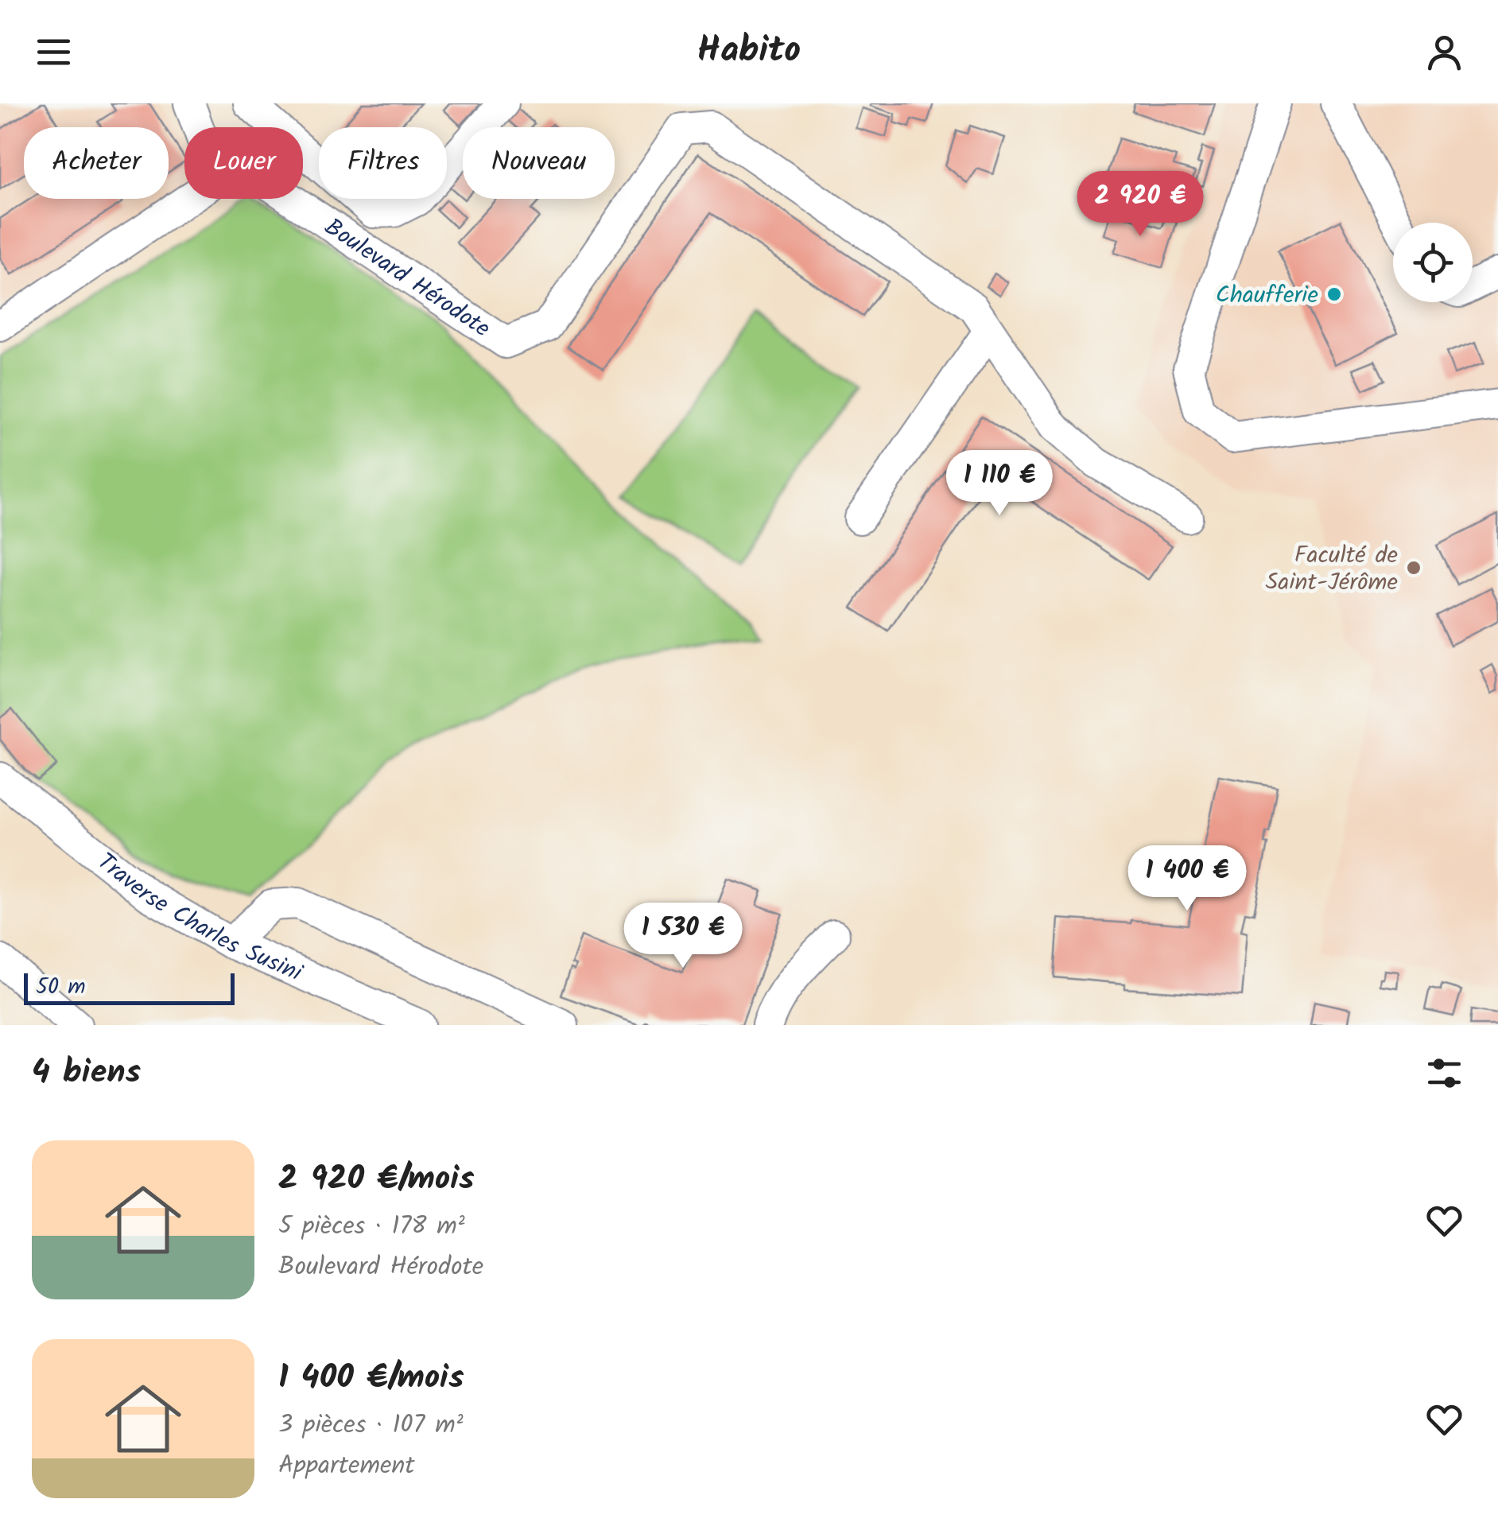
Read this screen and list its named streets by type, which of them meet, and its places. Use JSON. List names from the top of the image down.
{
  "streets": {
    "street": ["Boulevard Hérodote", "Traverse Charles Susini"]
  },
  "places": ["Chaufferie", "Faculté de Saint-Jérôme"],
  "scale_bar": "50 m",
  "page": {
    "header": "Habito",
    "chip": [
      "Acheter",
      "Louer",
      "Filtres",
      "Nouveau"
    ],
    "price": [
      "2 920 €",
      "1 110 €",
      "1 400 €",
      "1 530 €"
    ],
    "scale": "50 m",
    "heading": "4 biens",
    "list": [
      {
        "name": "2 920 €/mois",
        "note": "5 pièces · 178 m² · Boulevard Hérodote"
      },
      {
        "name": "1 400 €/mois",
        "note": "3 pièces · 107 m² · Appartement"
      }
    ]
  }
}
